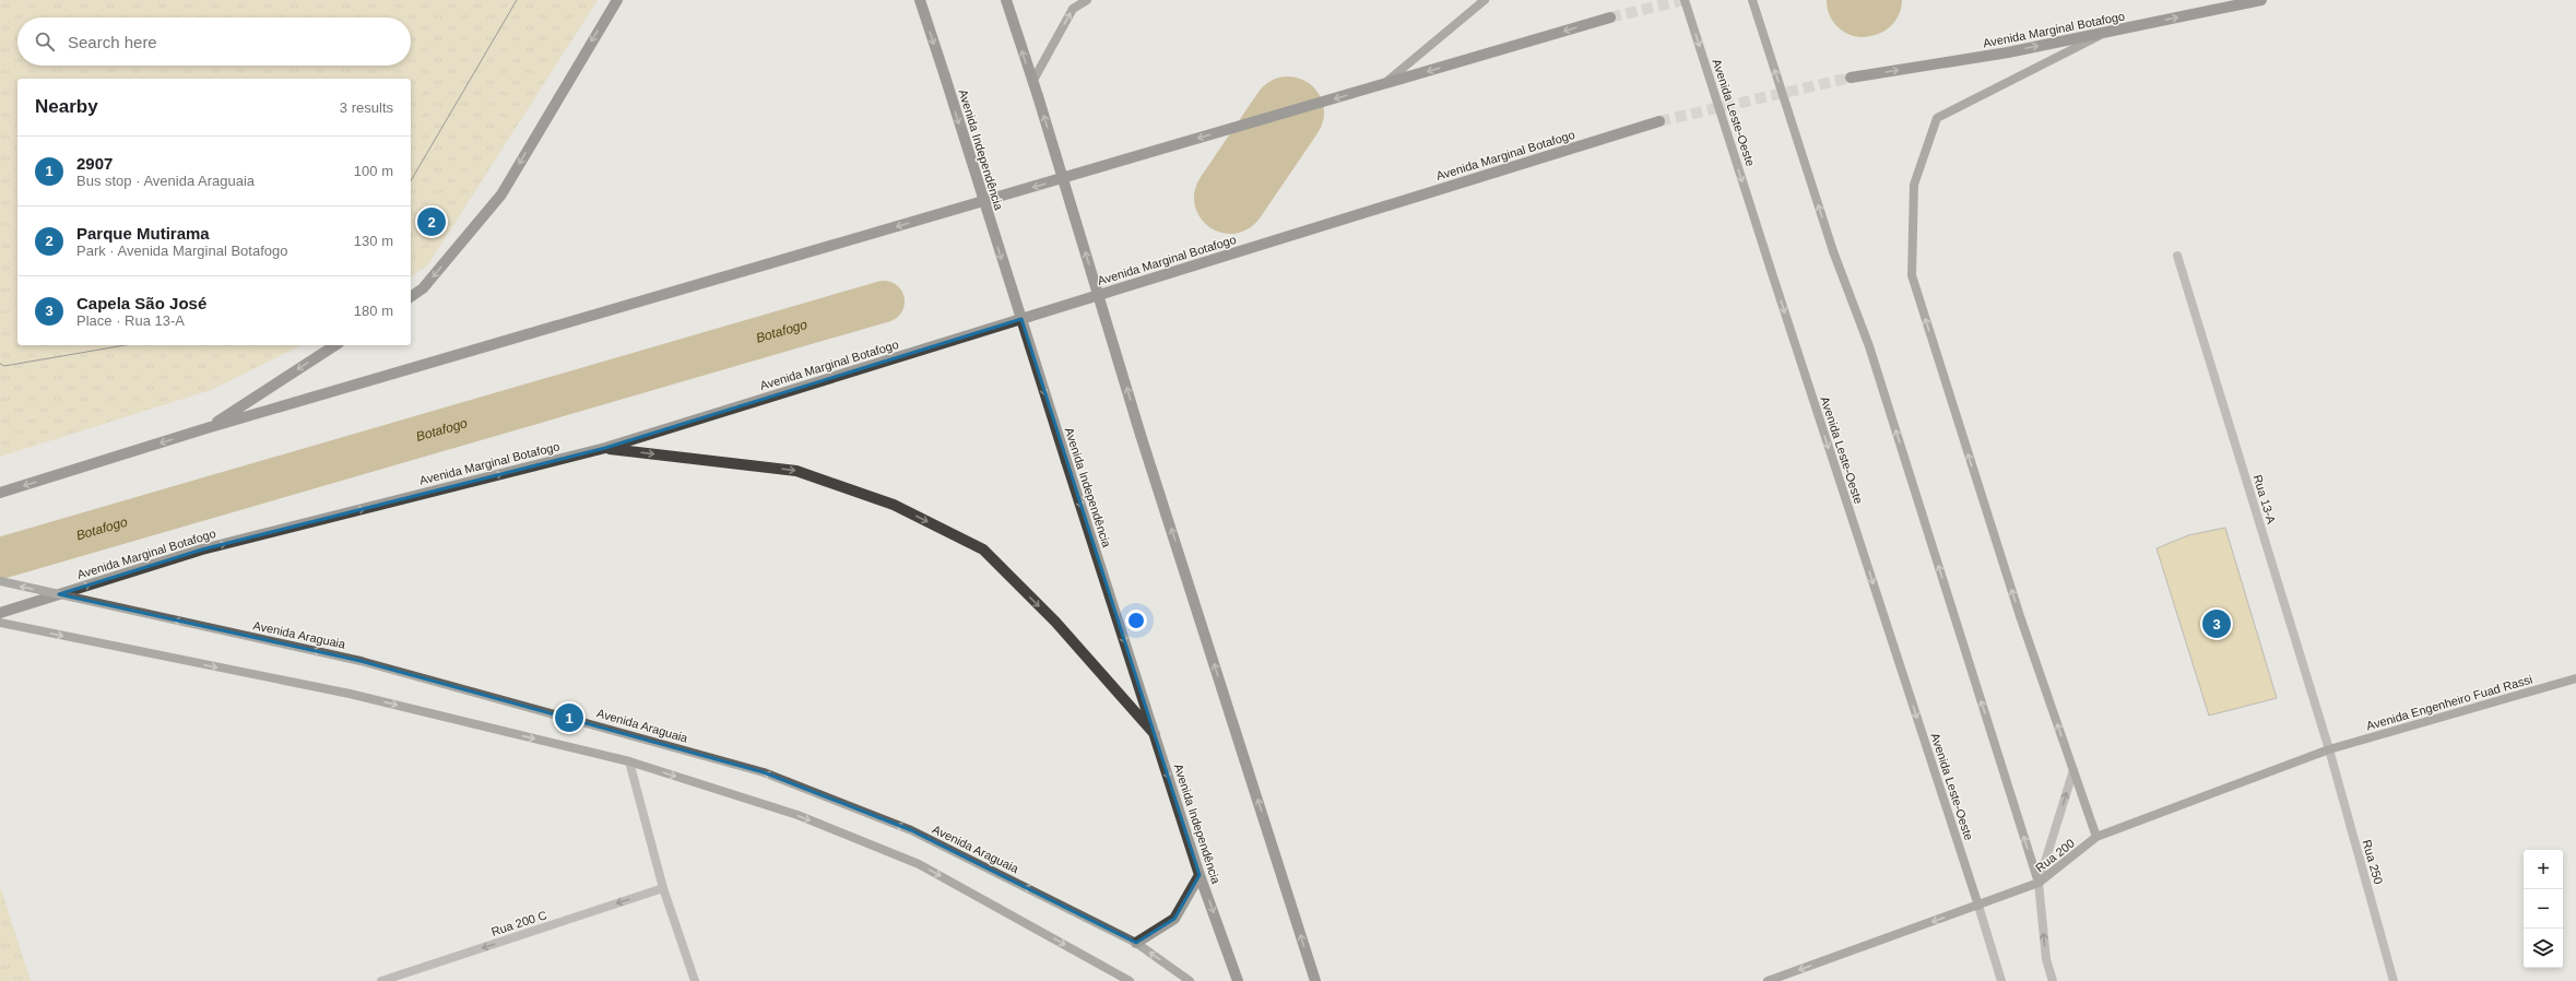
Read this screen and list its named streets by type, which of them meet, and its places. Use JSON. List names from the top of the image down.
{
  "streets": {
    "main road": [
      "Avenida Marginal Botafogo",
      "Avenida Leste-Oeste",
      "Avenida Independência",
      "Avenida Araguaia",
      "Avenida Engenheiro Fuad Rassi",
      "Rua 200"
    ],
    "street": ["Rua 13-A", "Rua 250", "Rua 200 C"]
  },
  "crossings": [
    ["Avenida Leste-Oeste", "Rua 200"],
    ["Rua 13-A", "Avenida Engenheiro Fuad Rassi"],
    ["Rua 13-A", "Rua 200"],
    ["Rua 13-A", "Rua 250"],
    ["Avenida Engenheiro Fuad Rassi", "Rua 200"],
    ["Avenida Engenheiro Fuad Rassi", "Rua 250"],
    ["Rua 200", "Rua 250"]
  ],
  "one_way": ["Avenida Marginal Botafogo", "Rua 200", "Rua 200 C"],
  "water": ["Botafogo"],
  "page": {
    "search": "Search here",
    "heading": ["Nearby", "3 results"],
    "list": [
      {
        "mark": "1",
        "name": "2907",
        "note": "Bus stop · Avenida Araguaia",
        "value": "100 m"
      },
      {
        "mark": "2",
        "name": "Parque Mutirama",
        "note": "Park · Avenida Marginal Botafogo",
        "value": "130 m"
      },
      {
        "mark": "3",
        "name": "Capela São José",
        "note": "Place · Rua 13-A",
        "value": "180 m"
      }
    ],
    "pins": ["2", "3", "1"],
    "map_buttons": ["+", "−"]
  }
}
